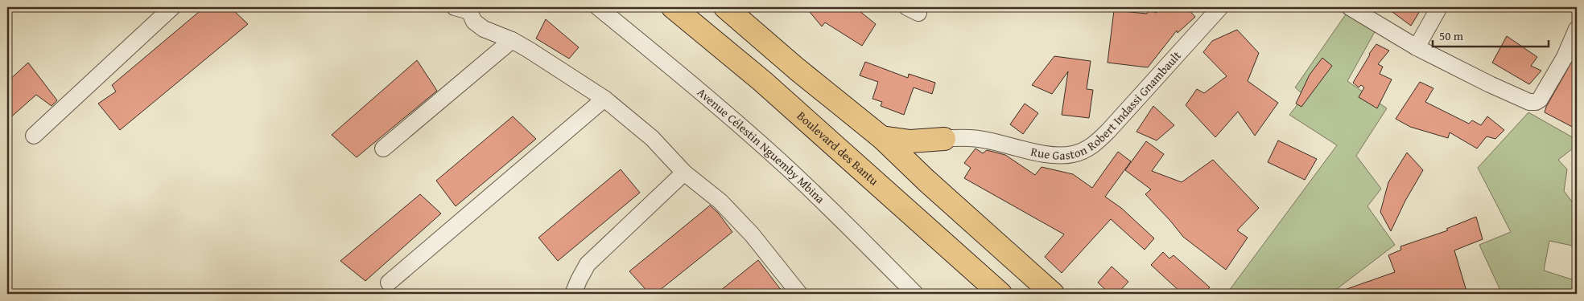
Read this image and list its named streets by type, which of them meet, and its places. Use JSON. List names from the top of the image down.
{
  "streets": {
    "highway": ["Boulevard des Bantu"],
    "street": ["Rue Gaston Robert Indassi Gnambault", "Avenue Célestin Nguemby Mbina"]
  },
  "scale_bar": "50 m"
}
